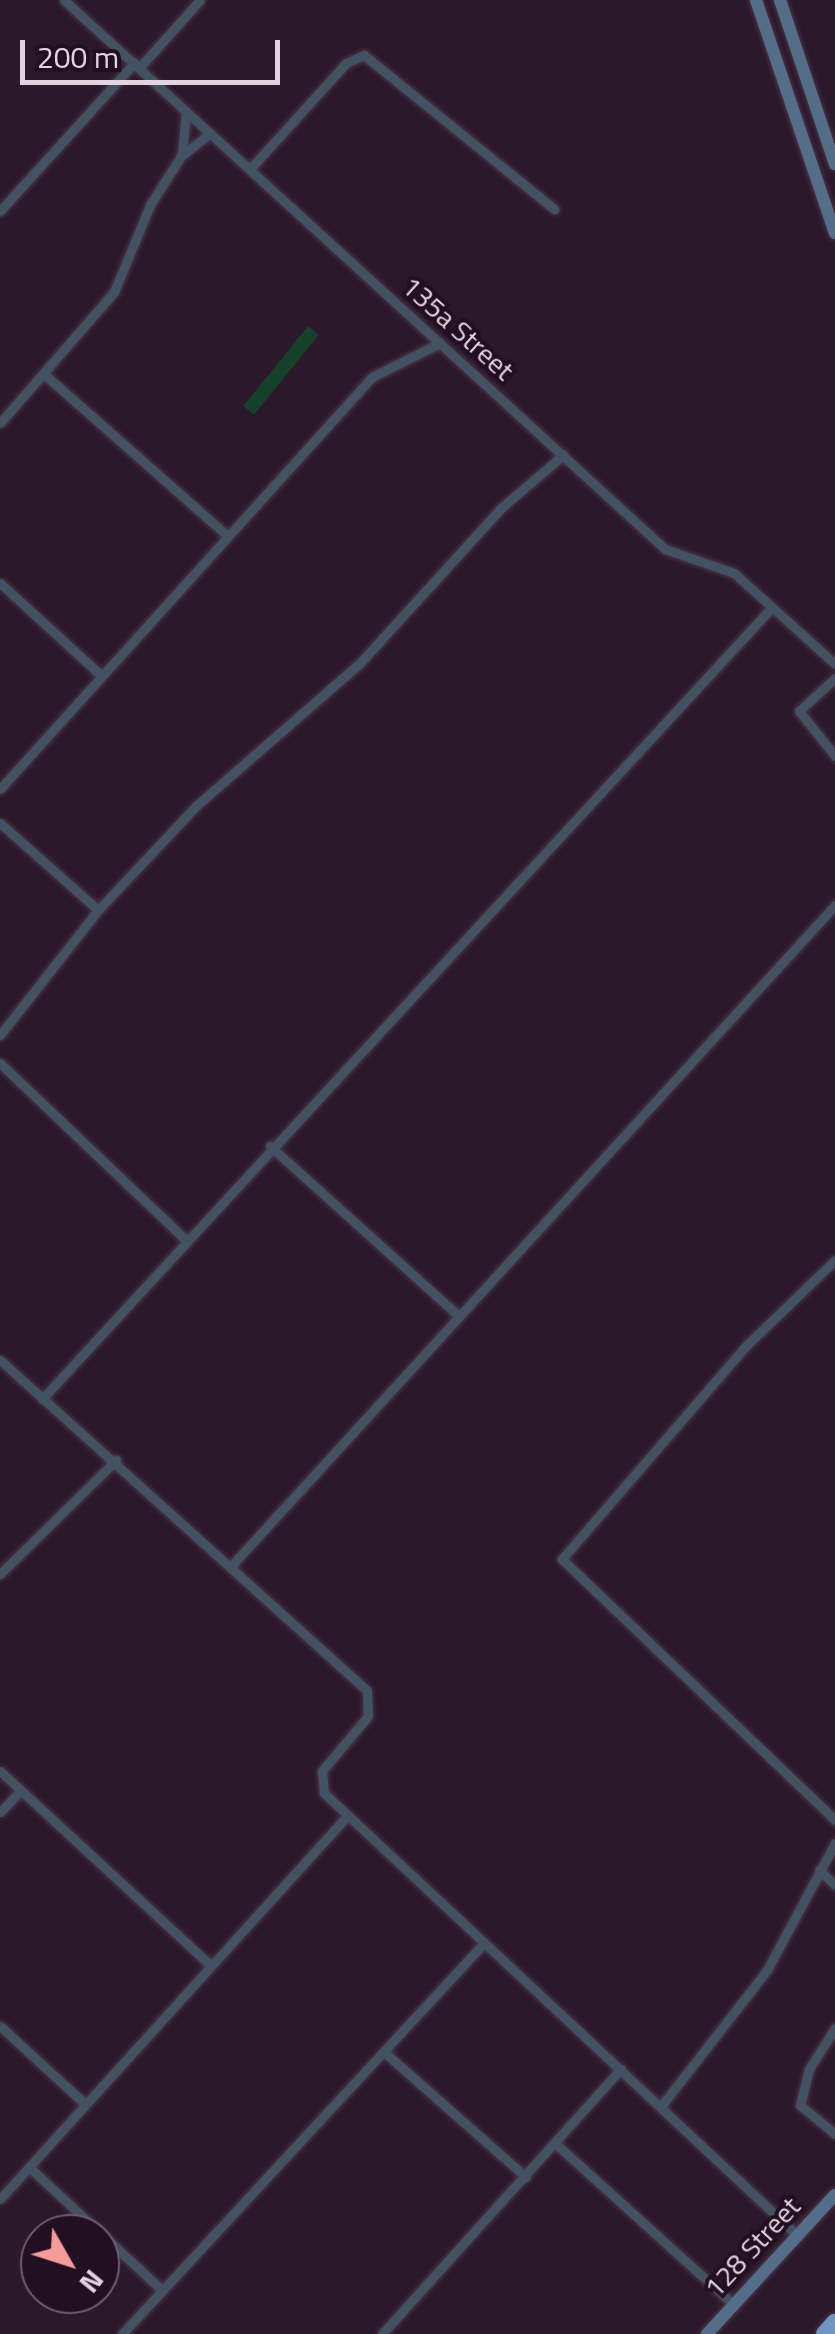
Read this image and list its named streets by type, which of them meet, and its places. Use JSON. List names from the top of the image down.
{
  "streets": {
    "street": ["135a Street", "128 Street"]
  },
  "scale_bar": "200 m",
  "north": "bottom right"
}
